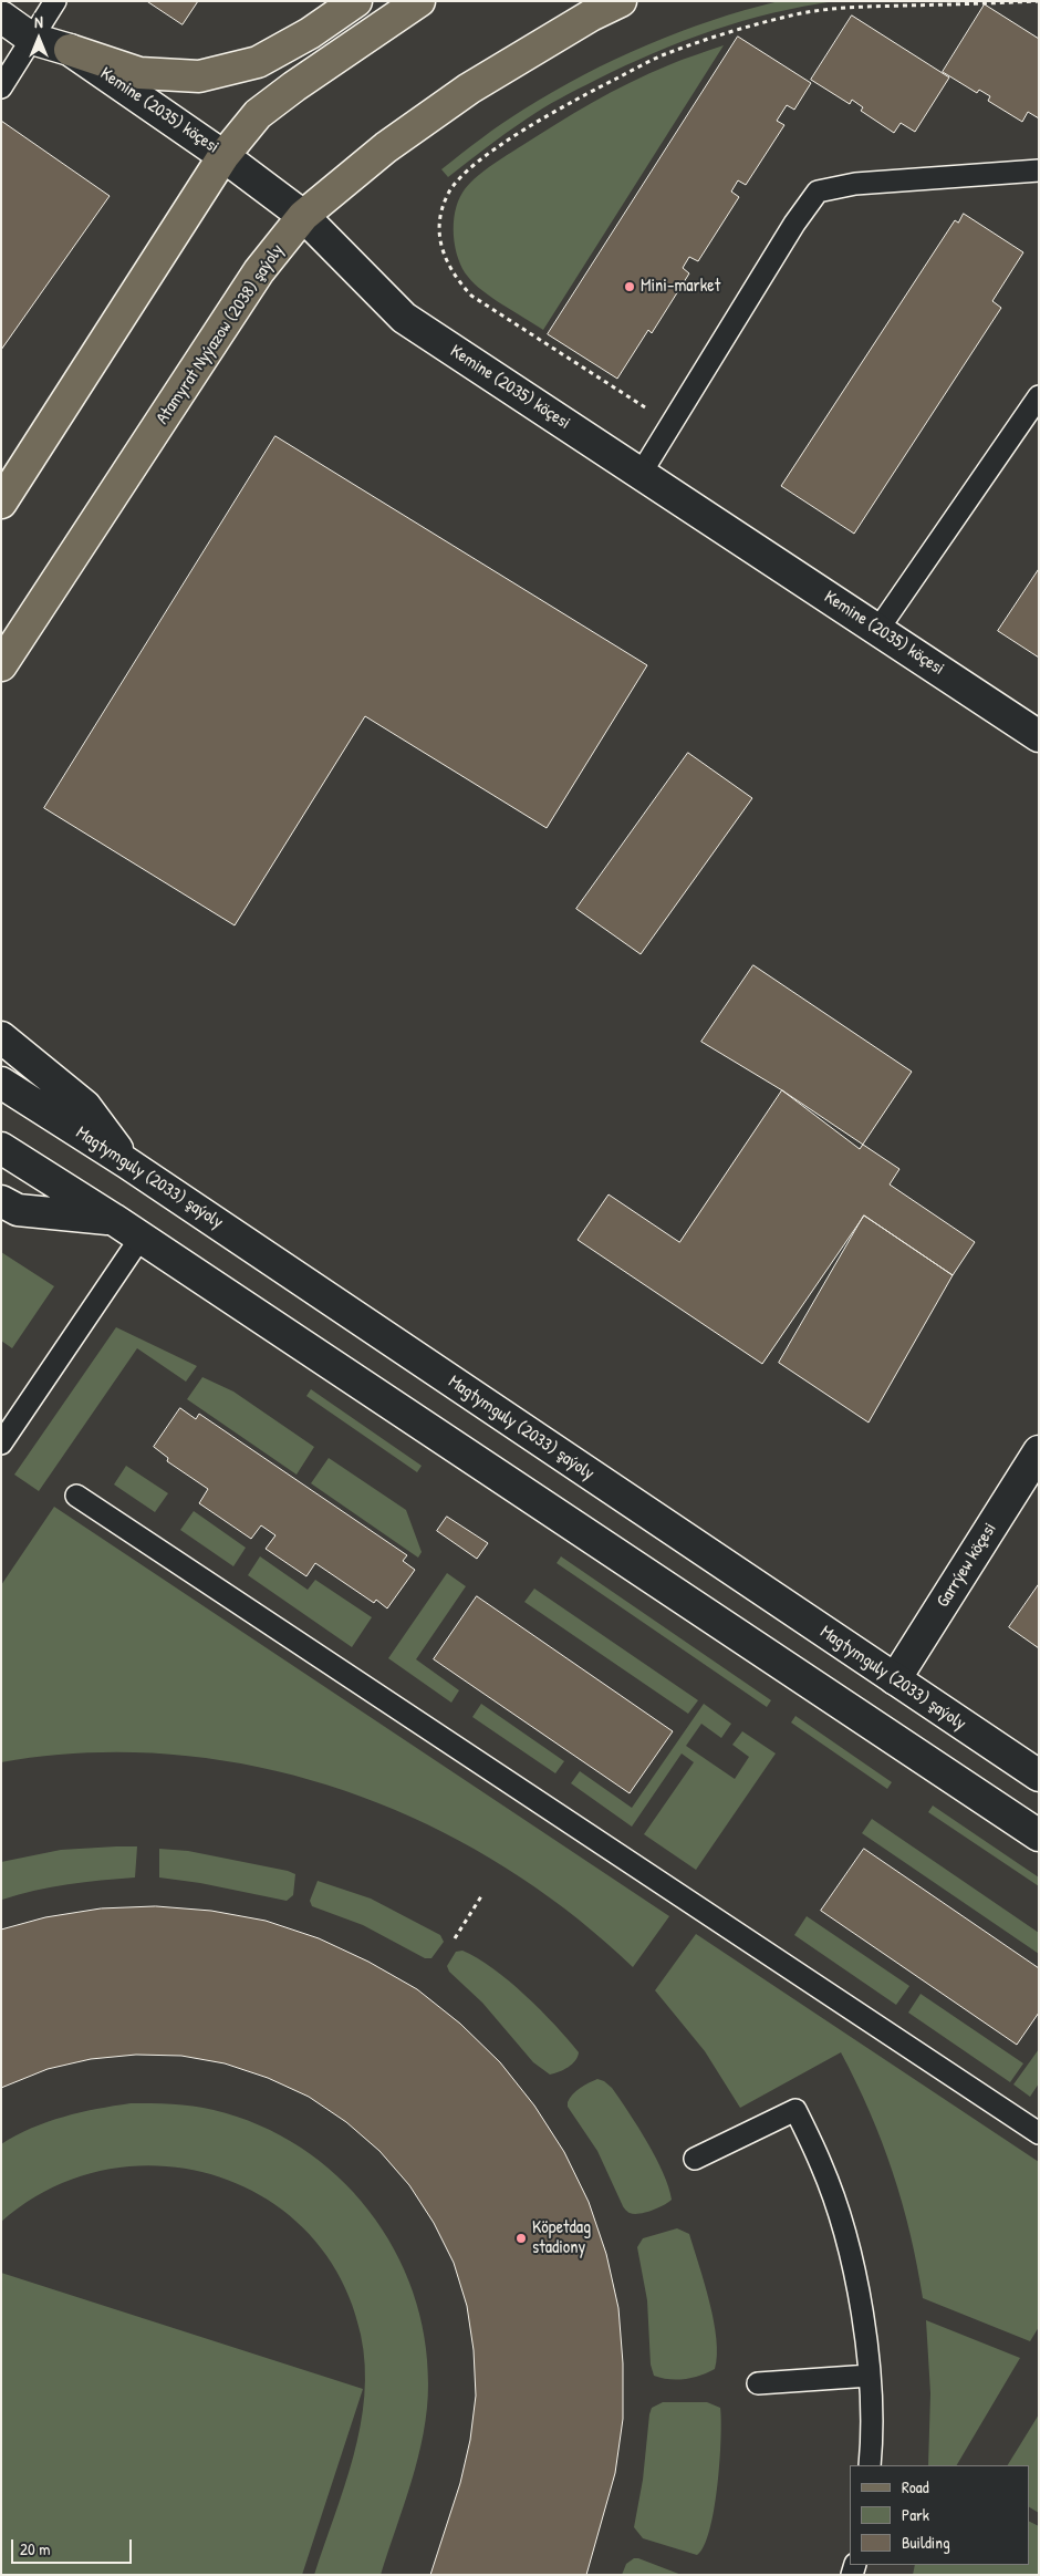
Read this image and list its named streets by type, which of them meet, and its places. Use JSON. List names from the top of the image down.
{
  "streets": {
    "main road": [
      "Kemine (2035) köçesi",
      "Atamyrat Nyýazow (2038) şaýoly",
      "Magtymguly (2033) şaýoly",
      "Garrýew köçesi"
    ]
  },
  "crossings": [
    ["Kemine (2035) köçesi", "Atamyrat Nyýazow (2038) şaýoly"],
    ["Magtymguly (2033) şaýoly", "Garrýew köçesi"]
  ],
  "places": ["Mini-market", "Köpetdag stadiony"],
  "legend": ["Road", "Park", "Building"],
  "scale_bar": "20 m",
  "north": "top"
}
